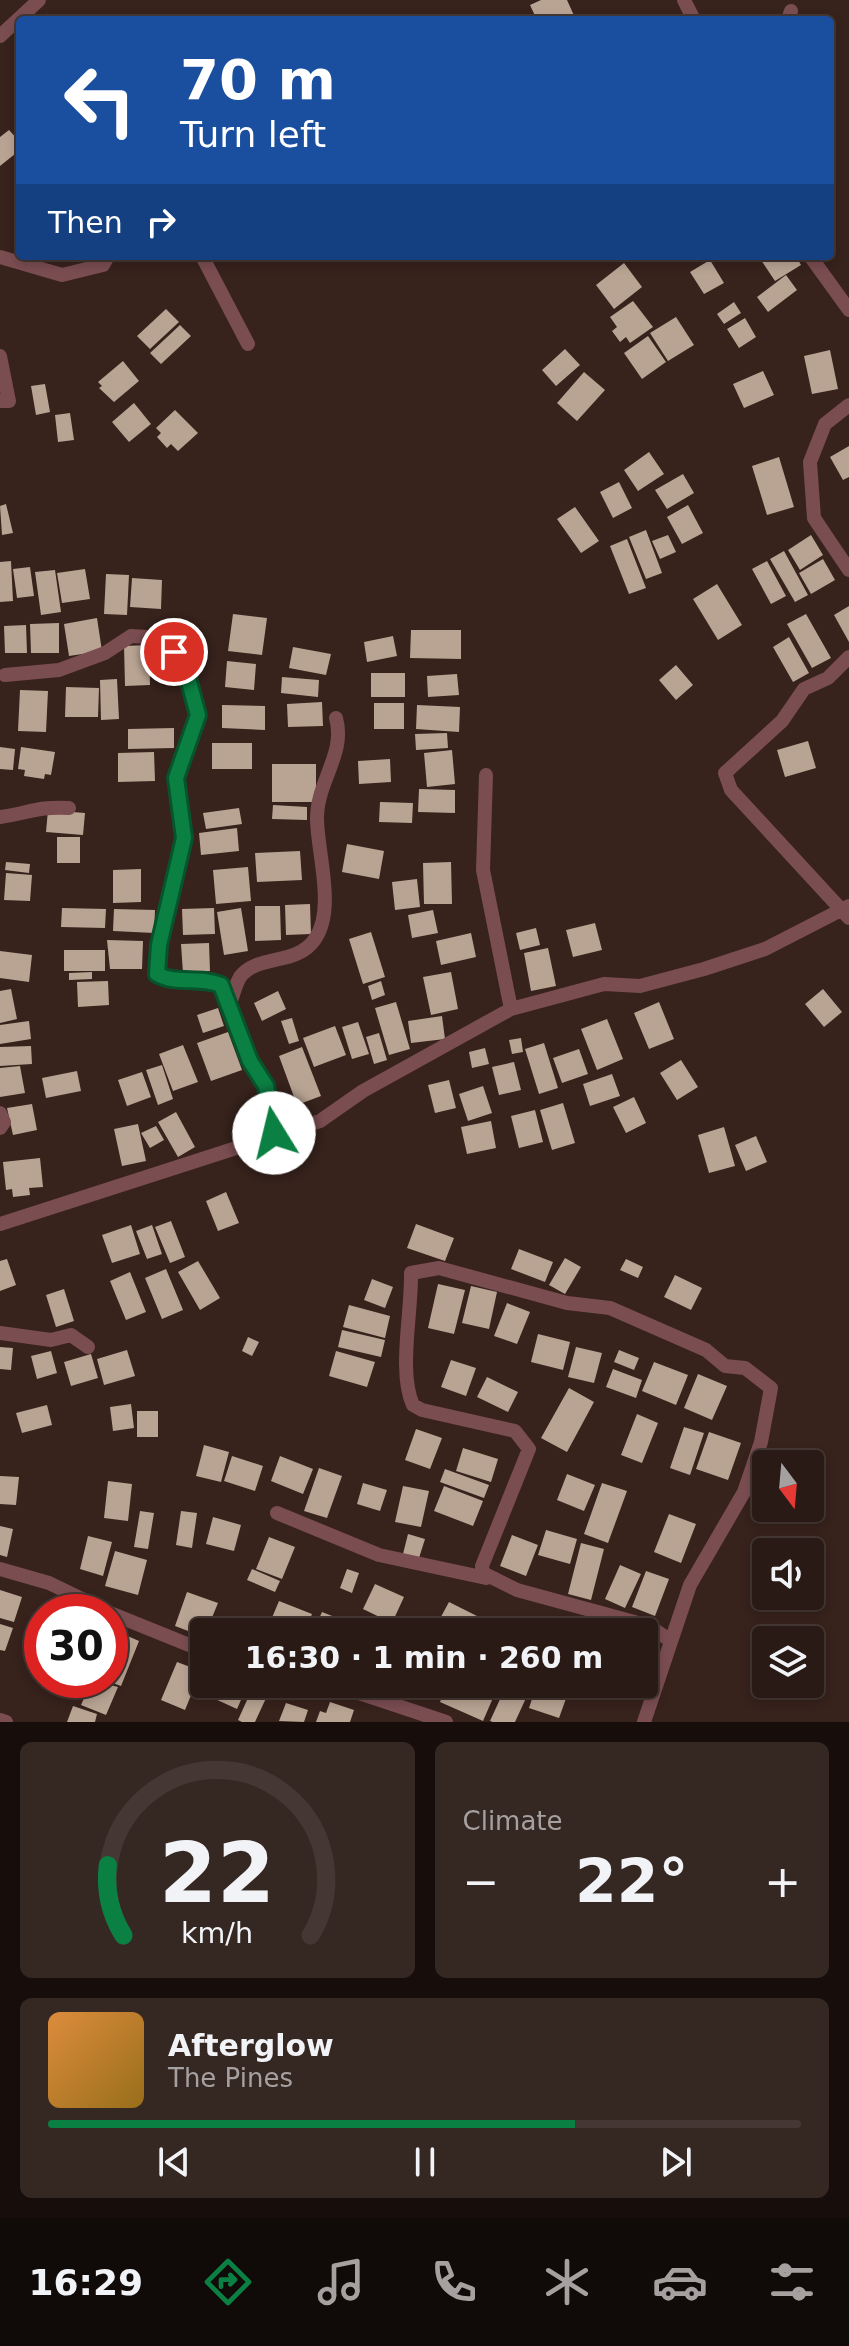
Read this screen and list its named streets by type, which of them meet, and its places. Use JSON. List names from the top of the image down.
{
  "north": "bottom",
  "page": {
    "turn": ["70 m", "Turn left"],
    "then": "Then",
    "limit": "30",
    "trip": "16:30 · 1 min · 260 m",
    "tile": "Climate",
    "heat": ["−", "22°", "+"],
    "song": ["Afterglow", "The Pines"],
    "tabs": "16:29",
    "gauge": ["22", "km/h"]
  }
}
